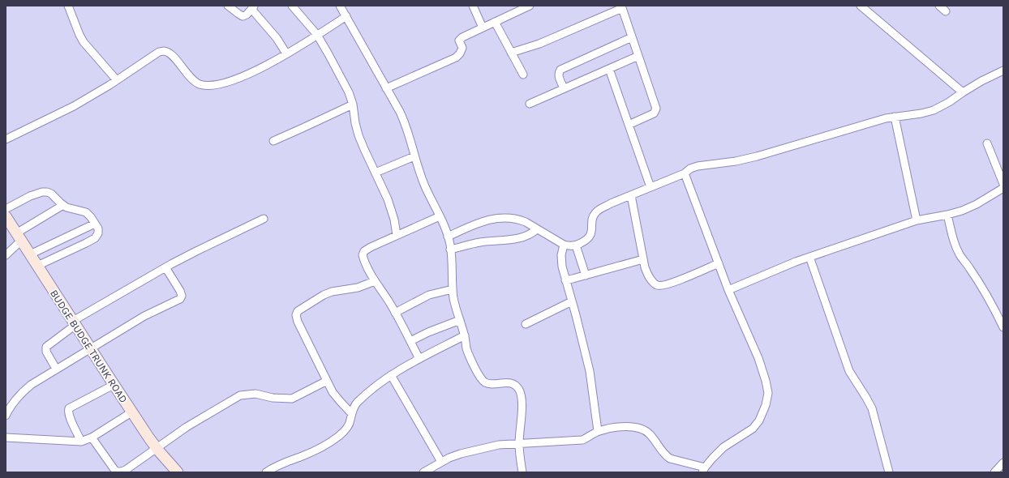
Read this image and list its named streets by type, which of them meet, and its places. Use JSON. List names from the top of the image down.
{
  "streets": {
    "main road": ["BUDGE BUDGE TRUNK ROAD"]
  }
}
